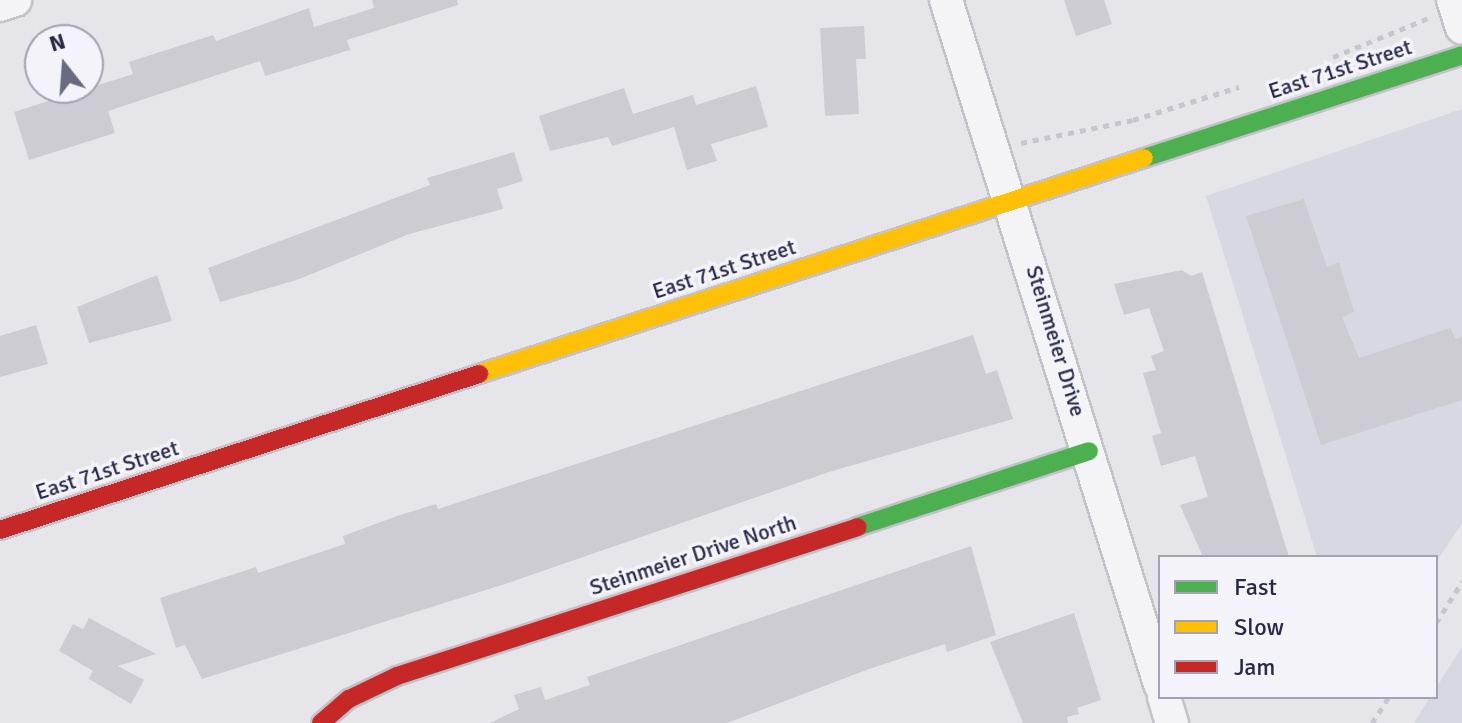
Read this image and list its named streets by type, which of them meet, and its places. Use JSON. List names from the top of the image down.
{
  "streets": {
    "main road": ["East 71st Street", "Steinmeier Drive North"],
    "street": ["Steinmeier Drive"]
  },
  "crossings": [
    ["East 71st Street", "Steinmeier Drive"],
    ["Steinmeier Drive", "Steinmeier Drive North"]
  ],
  "legend": ["Fast", "Slow", "Jam"],
  "north": "top"
}
